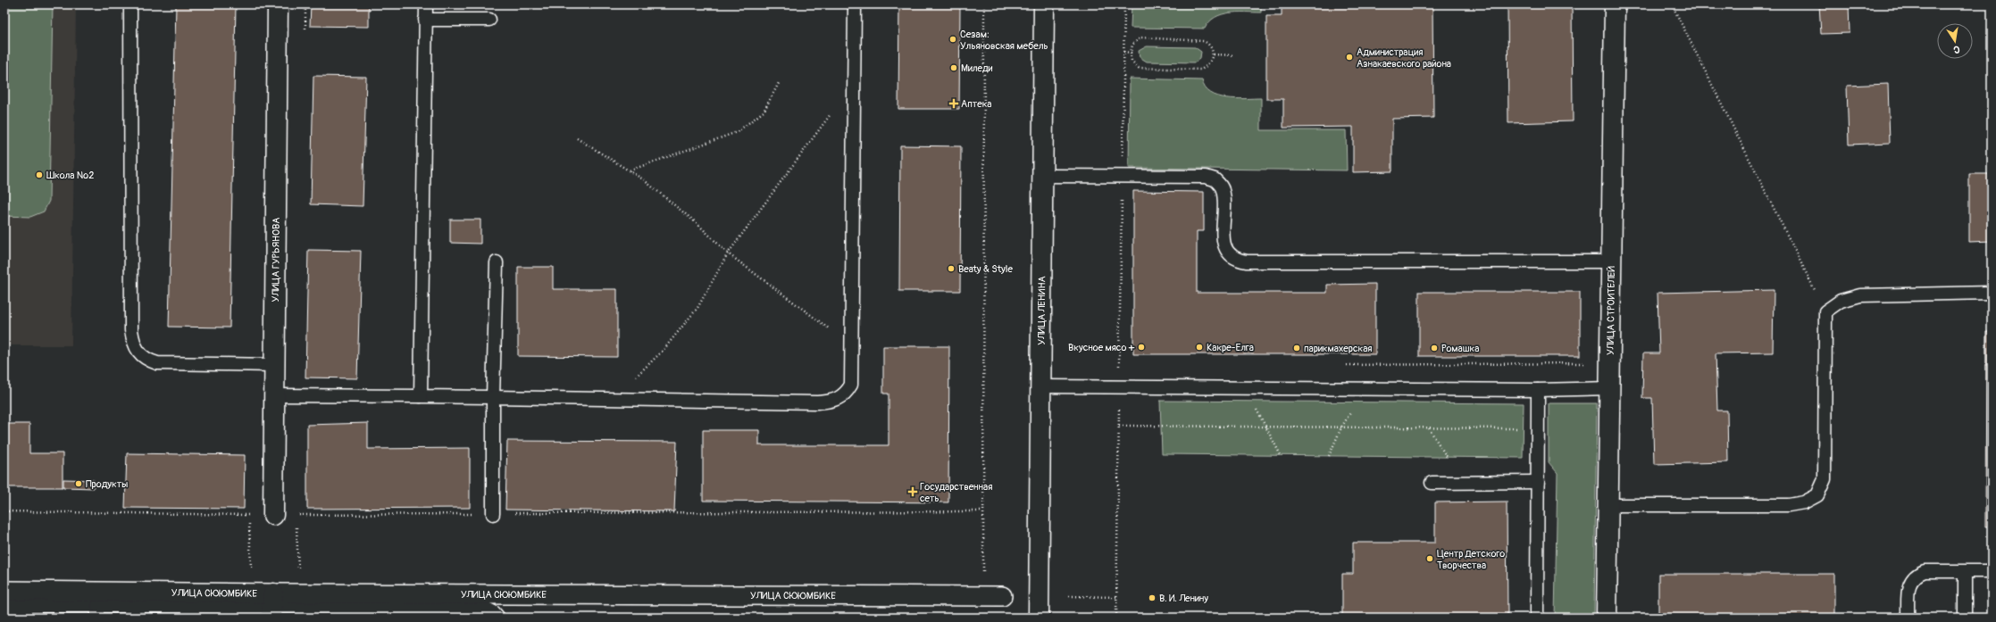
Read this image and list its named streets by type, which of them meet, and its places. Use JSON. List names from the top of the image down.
{
  "streets": {
    "street": [
      "УЛИЦА ГУРЬЯНОВА",
      "УЛИЦА ЛЕНИНА",
      "УЛИЦА СТРОИТЕЛЕЙ",
      "УЛИЦА СЮЮМБИКЕ"
    ]
  },
  "places": {
    "other": [
      "Сезам: Ульяновская мебель",
      "Администрация Азнакаевского района",
      "Миледи",
      "Школа №2",
      "Beaty & Style",
      "Вкусное мясо +",
      "Какре-Елга",
      "парикмахерская",
      "Ромашка",
      "Продукты",
      "Центр Детского Творчества",
      "В. И. Ленину"
    ],
    "health": ["Аптека", "Государственная сеть"]
  },
  "north": "bottom"
}
